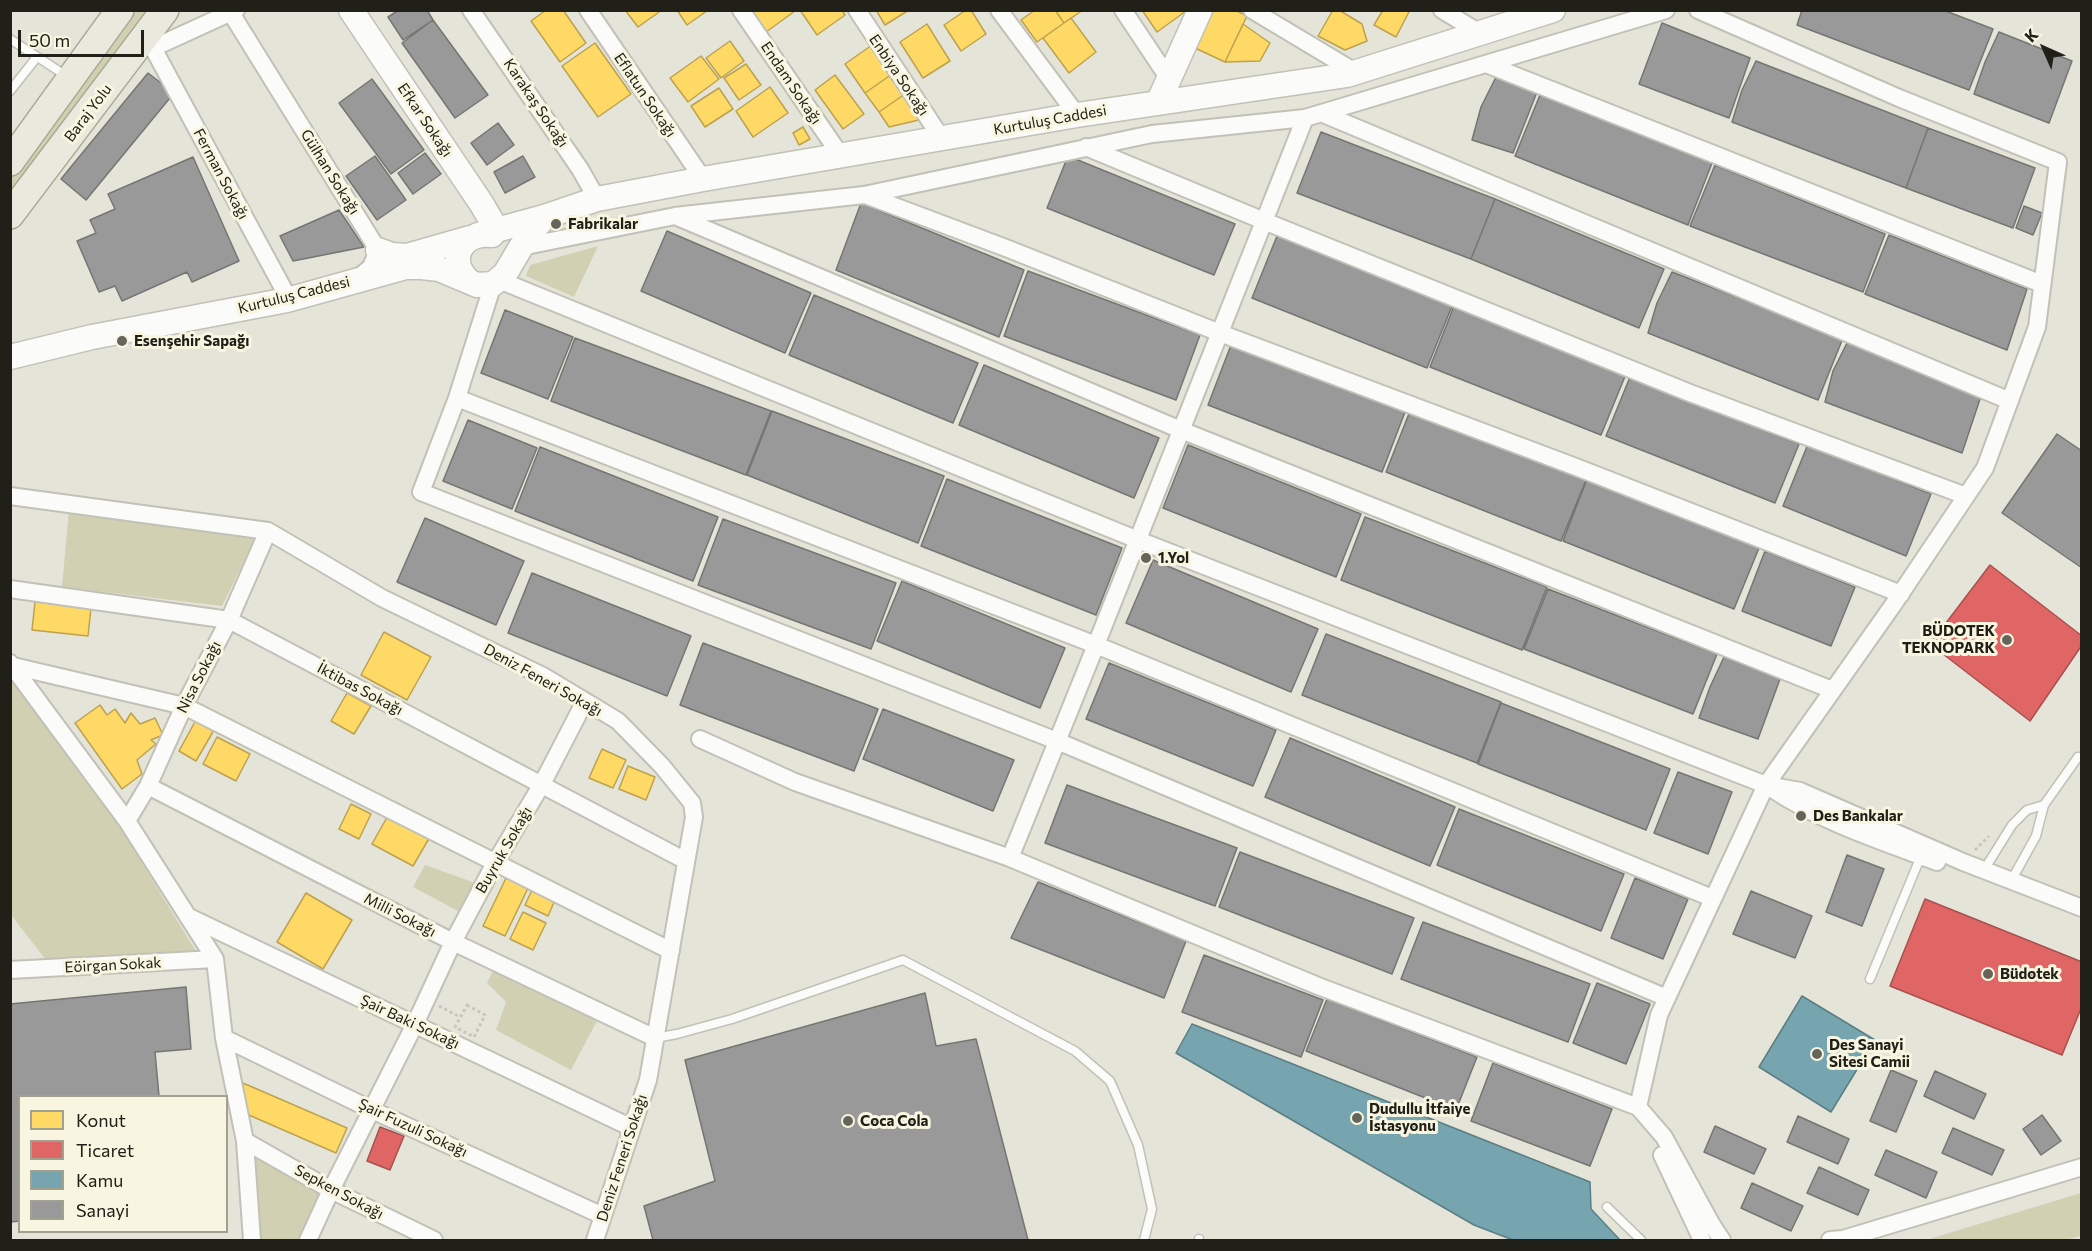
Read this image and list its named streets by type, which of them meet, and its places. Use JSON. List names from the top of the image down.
{
  "streets": {
    "main road": ["Baraj Yolu", "Efkar Sokağı", "Kurtuluş Caddesi"],
    "street": [
      "Enbiya Sokağı",
      "Endam Sokağı",
      "Eflatun Sokağı",
      "Karakaş Sokağı",
      "Gülhan Sokağı",
      "Ferman Sokağı",
      "Nisa Sokağı",
      "Deniz Feneri Sokağı",
      "İktibas Sokağı",
      "Buyruk Sokağı",
      "Milli Sokağı",
      "Eöirgan Sokak",
      "Şair Baki Sokağı",
      "Şair Fuzuli Sokağı",
      "Sepken Sokağı"
    ]
  },
  "crossings": [
    ["Enbiya Sokağı", "Kurtuluş Caddesi"],
    ["Endam Sokağı", "Kurtuluş Caddesi"],
    ["Eflatun Sokağı", "Kurtuluş Caddesi"],
    ["Karakaş Sokağı", "Kurtuluş Caddesi"],
    ["Baraj Yolu", "Ferman Sokağı"],
    ["Efkar Sokağı", "Kurtuluş Caddesi"],
    ["Kurtuluş Caddesi", "Ferman Sokağı"],
    ["Nisa Sokağı", "Deniz Feneri Sokağı"],
    ["Nisa Sokağı", "İktibas Sokağı"],
    ["Nisa Sokağı", "Milli Sokağı"],
    ["Deniz Feneri Sokağı", "İktibas Sokağı"],
    ["Deniz Feneri Sokağı", "Buyruk Sokağı"],
    ["Deniz Feneri Sokağı", "Milli Sokağı"],
    ["Deniz Feneri Sokağı", "Şair Baki Sokağı"],
    ["Deniz Feneri Sokağı", "Şair Fuzuli Sokağı"],
    ["İktibas Sokağı", "Buyruk Sokağı"],
    ["Buyruk Sokağı", "Milli Sokağı"],
    ["Buyruk Sokağı", "Şair Baki Sokağı"],
    ["Buyruk Sokağı", "Şair Fuzuli Sokağı"],
    ["Buyruk Sokağı", "Sepken Sokağı"]
  ],
  "places": [
    "Fabrikalar",
    "Esenşehir Sapağı",
    "1.Yol",
    "BÜDOTEK TEKNOPARK",
    "Des Bankalar",
    "Büdotek",
    "Des Sanayi Sitesi Camii",
    "Dudullu İtfaiye İstasyonu",
    "Coca Cola"
  ],
  "legend": [
    "Konut",
    "Ticaret",
    "Kamu",
    "Sanayi"
  ],
  "scale_bar": "50 m",
  "north": "top left"
}
